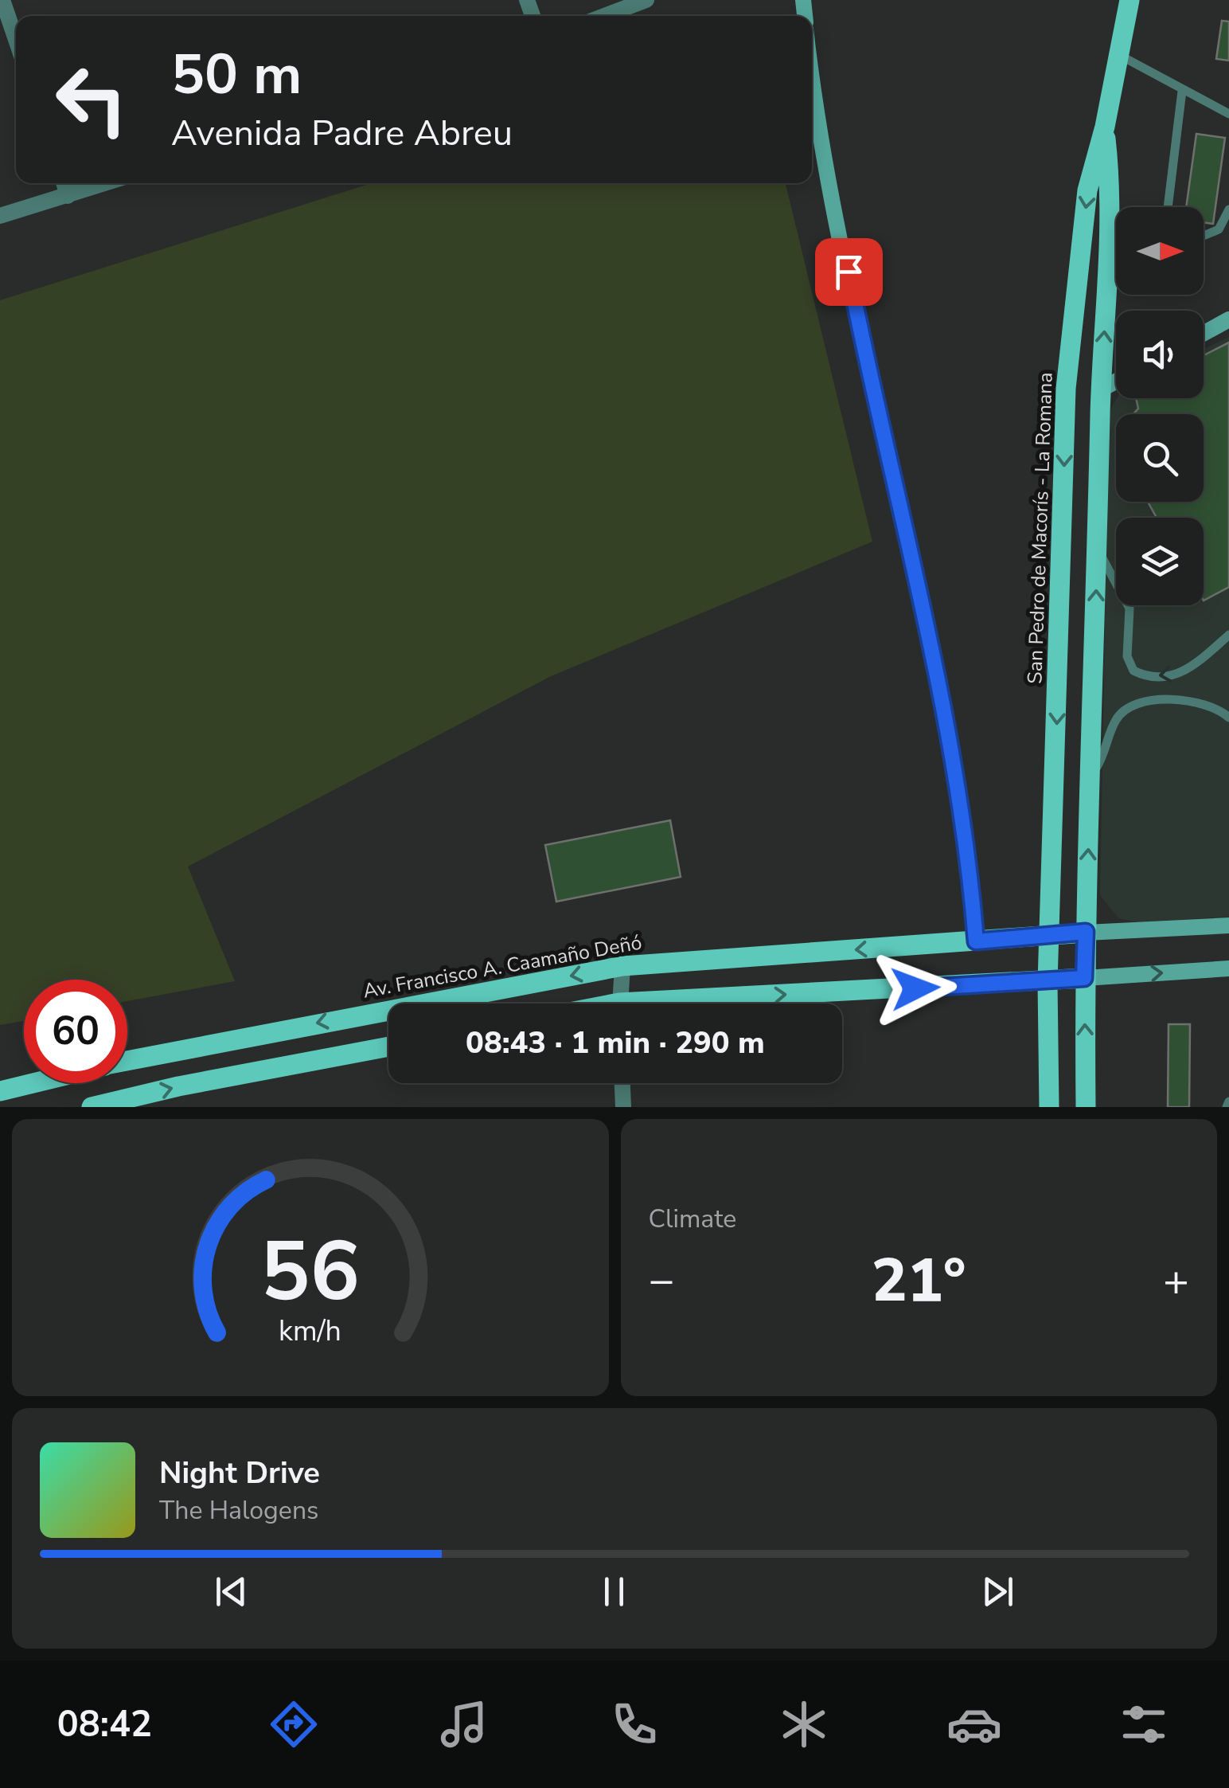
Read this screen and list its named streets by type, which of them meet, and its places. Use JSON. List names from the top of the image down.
{
  "streets": {
    "main road": ["San Pedro de Macorís - La Romana", "Av. Francisco A. Caamaño Deñó"]
  },
  "crossings": [
    ["San Pedro de Macorís - La Romana", "Av. Francisco A. Caamaño Deñó"]
  ],
  "north": "right",
  "page": {
    "turn": ["50 m", "Avenida Padre Abreu"],
    "limit": "60",
    "trip": "08:43 · 1 min · 290 m",
    "tile": "Climate",
    "heat": ["−", "21°", "+"],
    "song": ["Night Drive", "The Halogens"],
    "tabs": "08:42",
    "gauge": ["56", "km/h"]
  }
}
